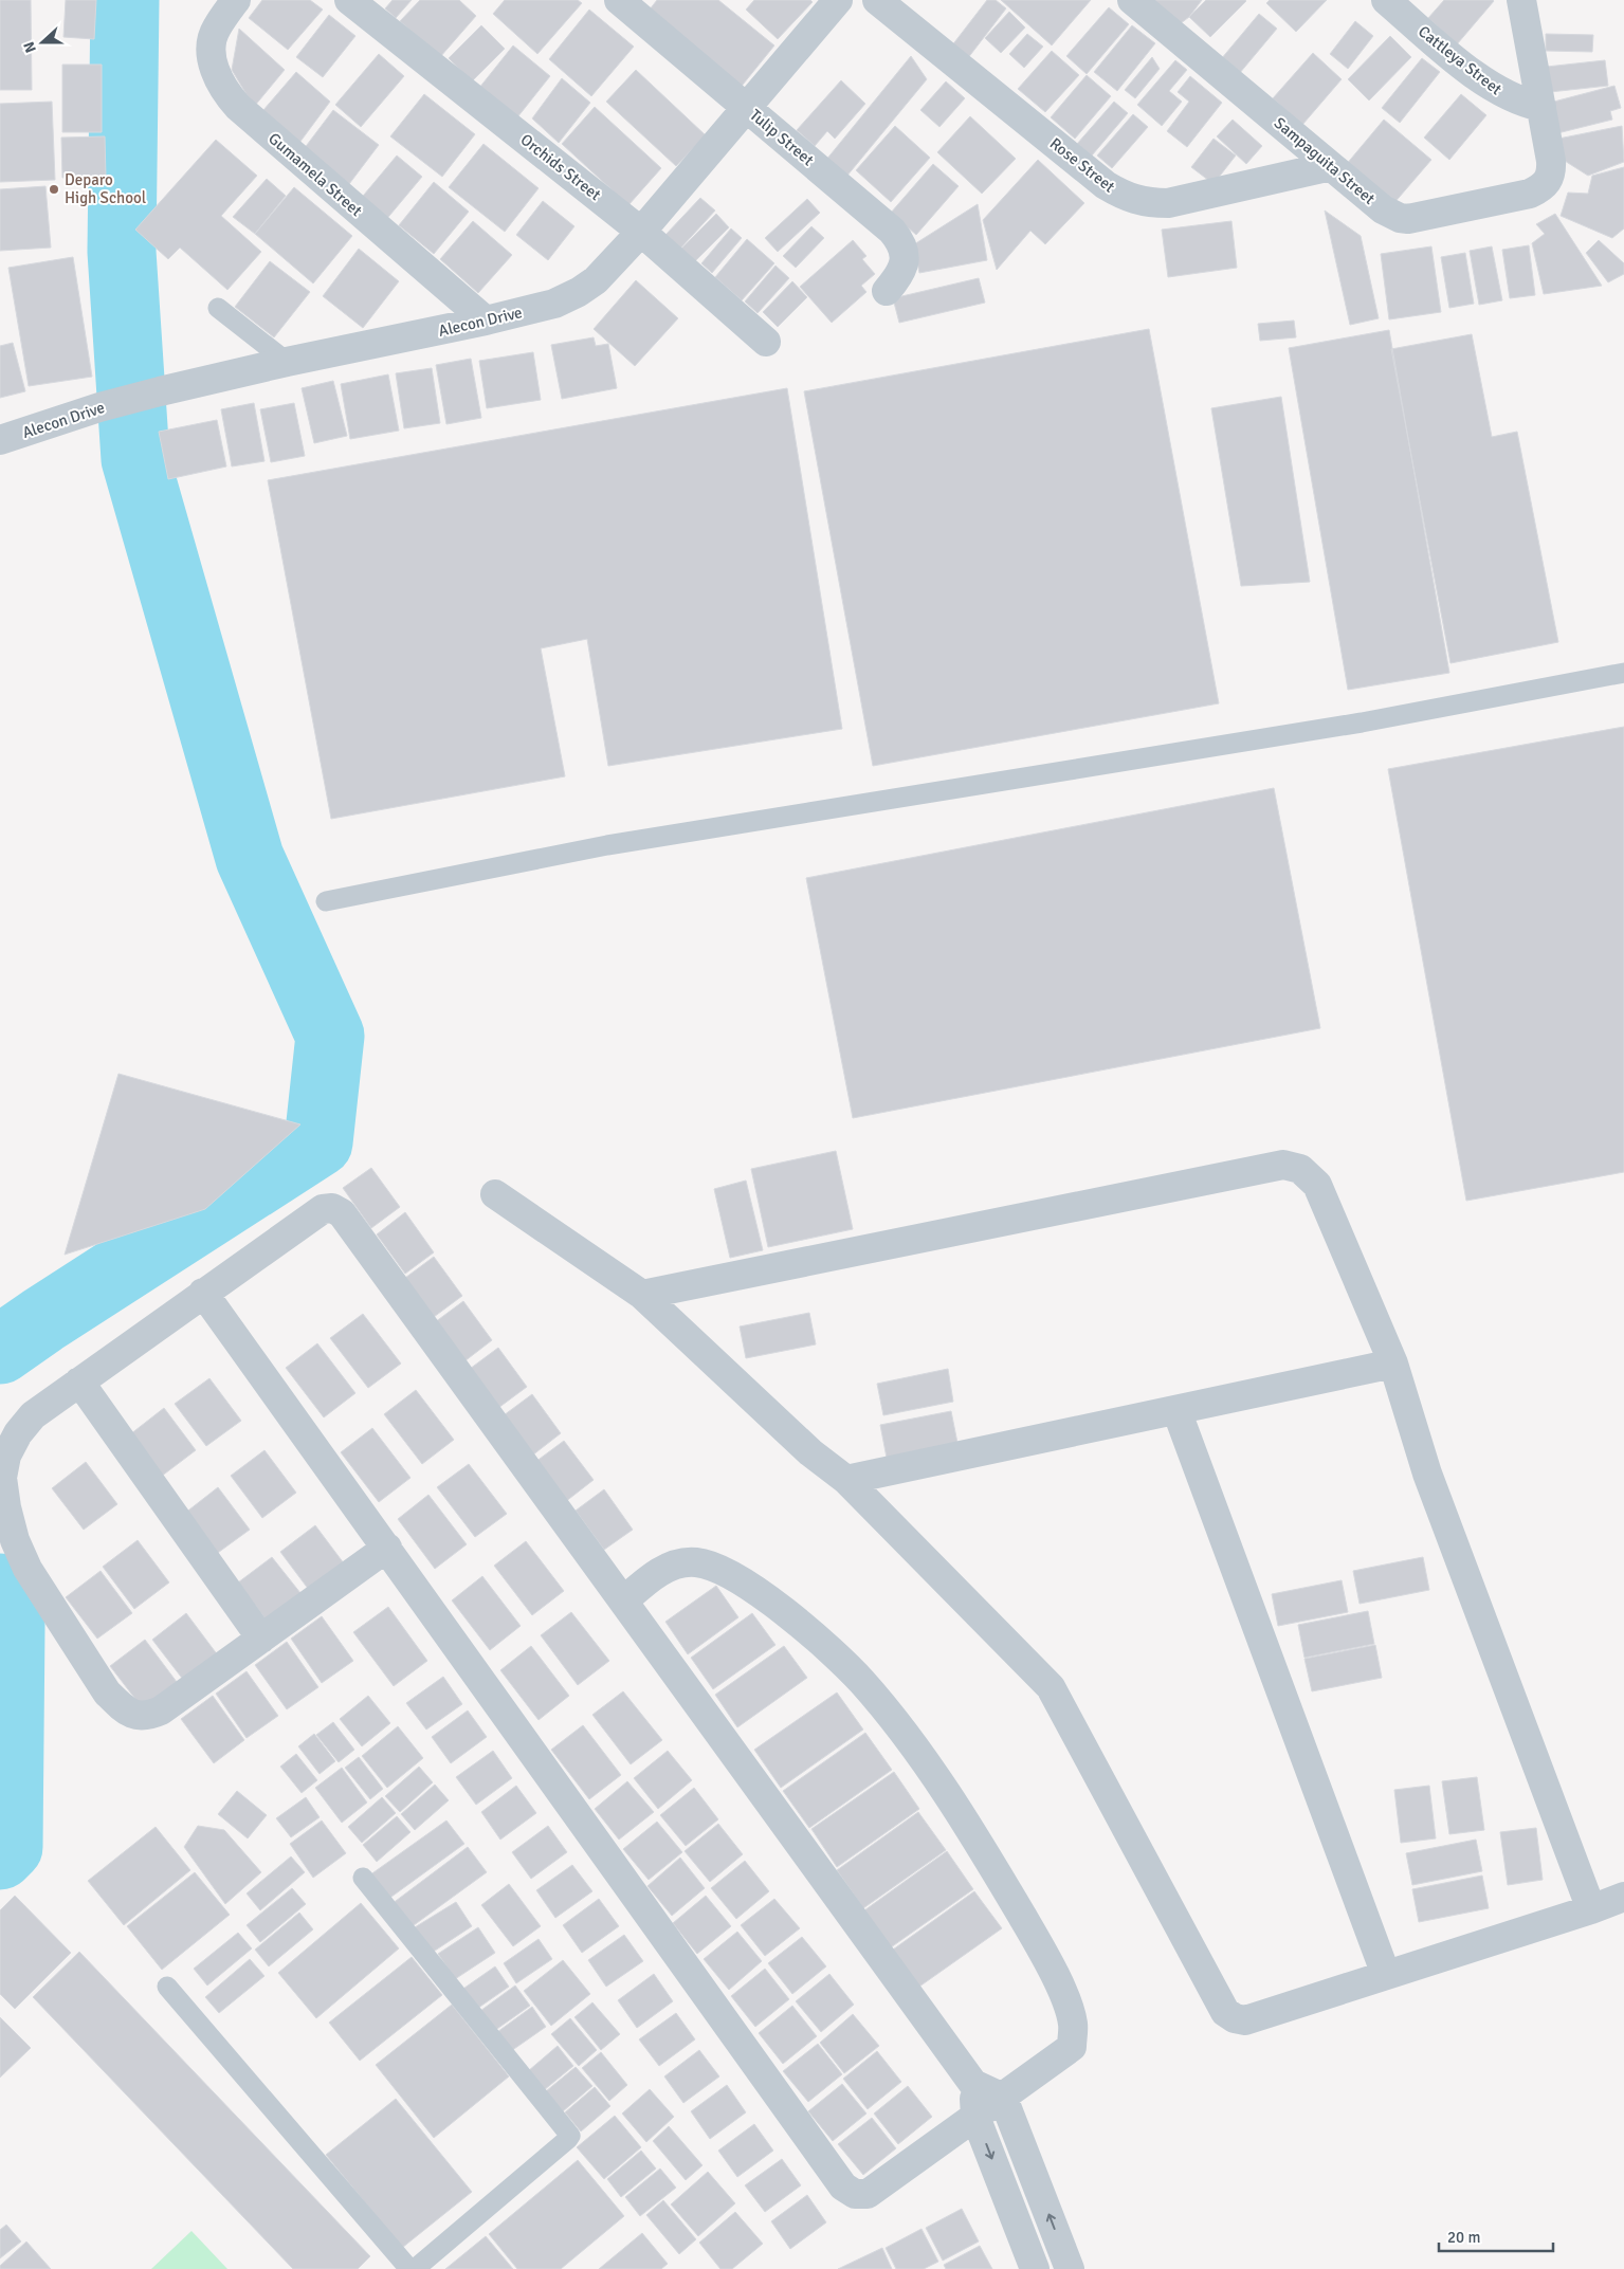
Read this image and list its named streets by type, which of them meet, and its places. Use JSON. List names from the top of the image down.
{
  "streets": {
    "street": [
      "Cattleya Street",
      "Tulip Street",
      "Sampaguita Street",
      "Rose Street",
      "Orchids Street",
      "Gumamela Street",
      "Alecon Drive"
    ]
  },
  "crossings": [
    ["Cattleya Street", "Sampaguita Street"],
    ["Tulip Street", "Alecon Drive"],
    ["Sampaguita Street", "Rose Street"],
    ["Orchids Street", "Alecon Drive"],
    ["Gumamela Street", "Alecon Drive"]
  ],
  "places": ["Deparo High School"],
  "scale_bar": "20 m",
  "north": "left"
}
